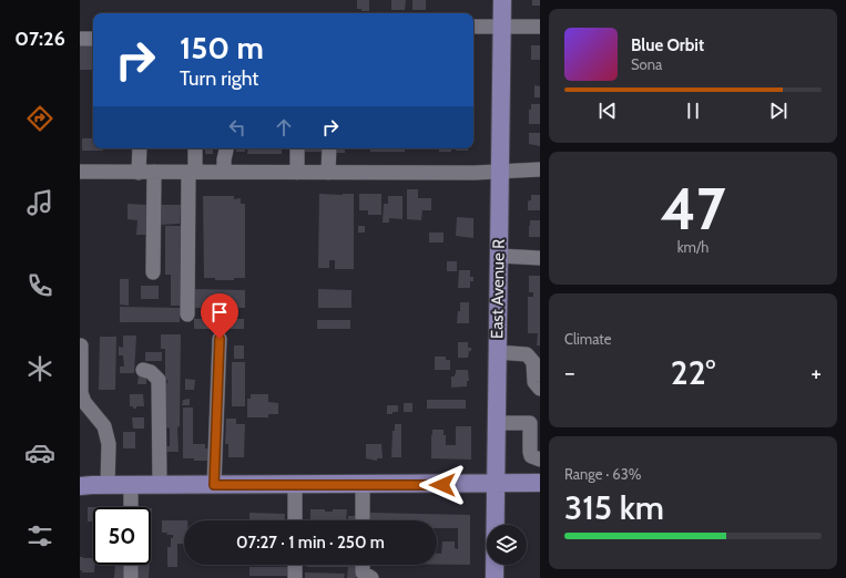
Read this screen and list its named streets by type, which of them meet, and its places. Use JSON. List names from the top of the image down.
{
  "streets": {
    "main road": ["East Avenue R"]
  },
  "page": {
    "tabs": "07:26",
    "turn": ["150 m", "Turn right"],
    "song": ["Blue Orbit", "Sona"],
    "tile": [
      ["47", "km/h"],
      "Climate",
      ["Range · 63%", "315 km"]
    ],
    "heat": ["−", "22°", "+"],
    "limit": "50",
    "trip": "07:27 · 1 min · 250 m"
  }
}
